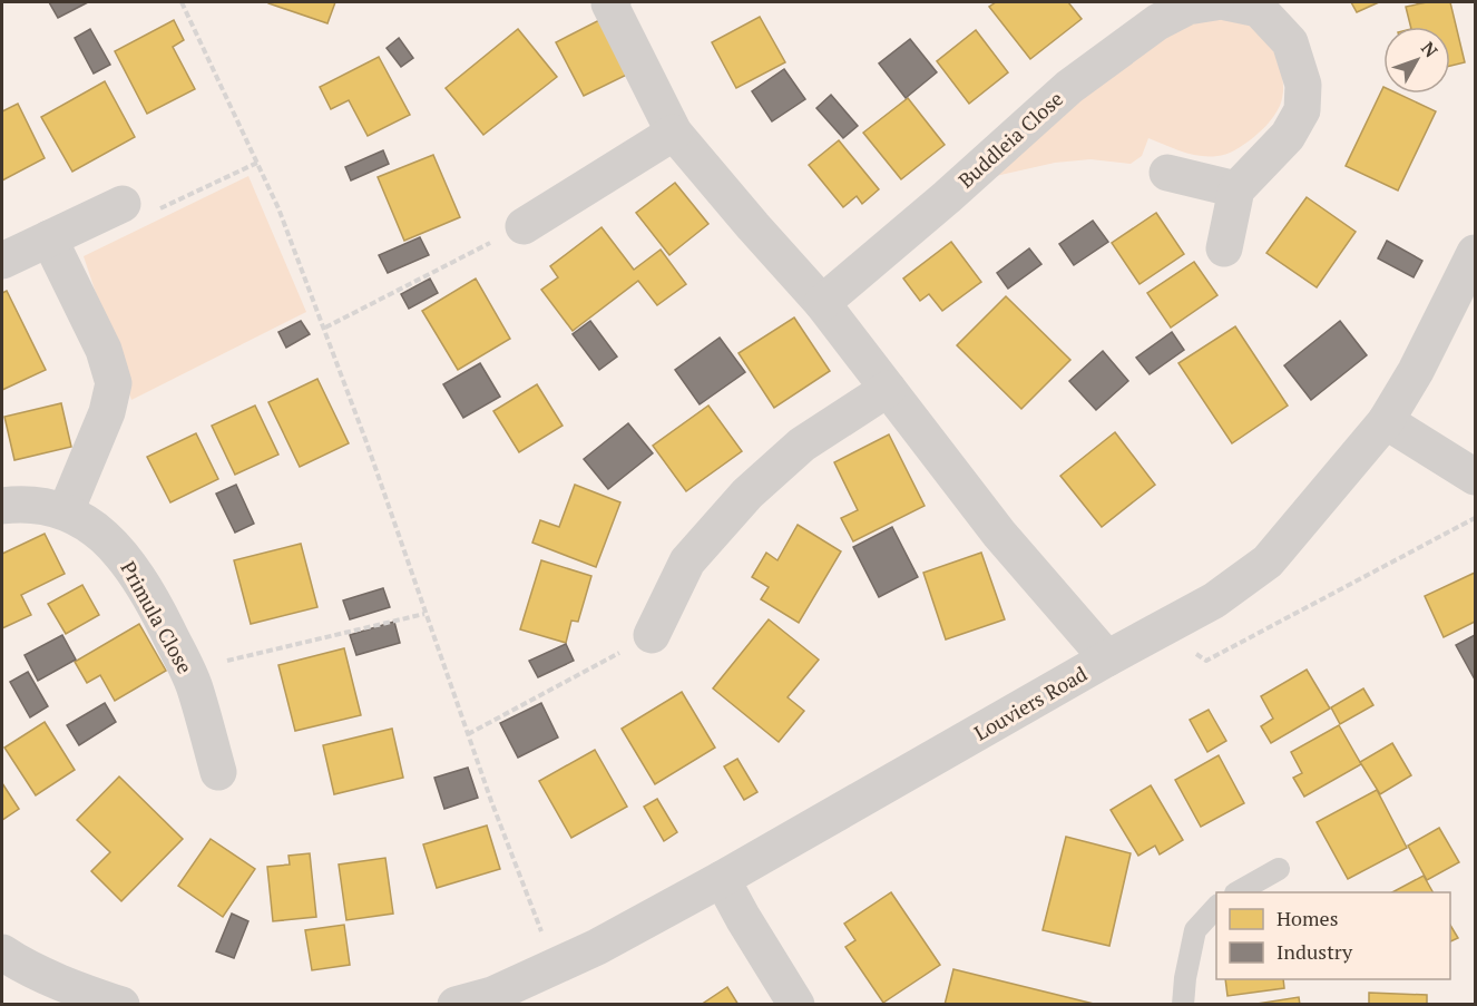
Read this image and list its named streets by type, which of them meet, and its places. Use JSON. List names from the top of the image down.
{
  "streets": {
    "street": ["Buddleia Close", "Primula Close", "Louviers Road"]
  },
  "legend": ["Homes", "Industry"],
  "north": "top right"
}
